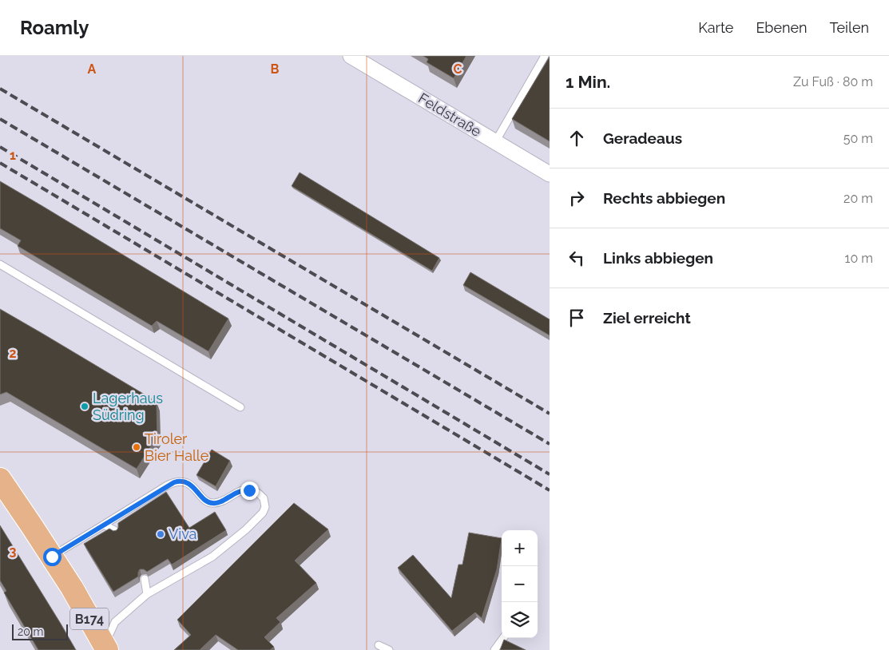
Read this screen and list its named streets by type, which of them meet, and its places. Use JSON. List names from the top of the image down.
{
  "streets": {
    "main road": ["B174"],
    "street": ["Feldstraße"]
  },
  "places": ["Lagerhaus Südring", "Tiroler Bier Halle", "Viva"],
  "scale_bar": "20 m",
  "page": {
    "header": "Roamly",
    "nav": ["Karte", "Ebenen", "Teilen"],
    "heading": ["1 Min.", "Zu Fuß · 80 m"],
    "list": [
      ["Geradeaus", "50 m"],
      ["Rechts abbiegen", "20 m"],
      ["Links abbiegen", "10 m"],
      "Ziel erreicht"
    ],
    "map_buttons": ["+", "−"],
    "scale": "20 m"
  },
  "grid": {
    "columns": ["A", "B", "C"],
    "rows": ["1", "2", "3"]
  }
}
